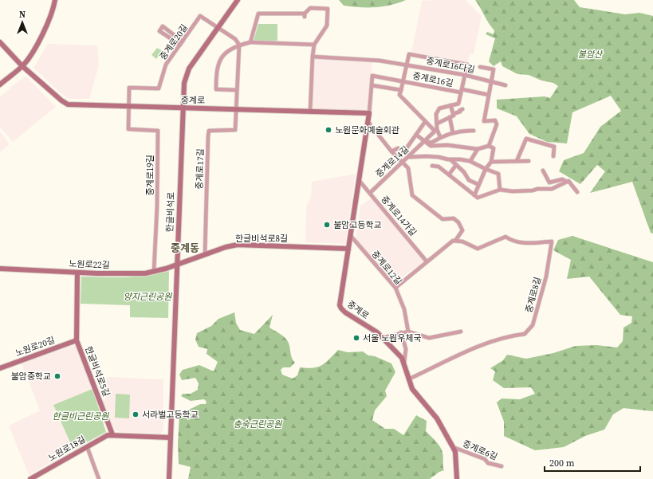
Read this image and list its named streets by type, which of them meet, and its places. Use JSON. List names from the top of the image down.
{
  "streets": {
    "street": [
      "중계로20길",
      "중계로16다길",
      "중계로16길",
      "중계로",
      "중계로14길",
      "중계로17길",
      "중계로19길",
      "한글비석로",
      "중계로14가길",
      "한글비석로8길",
      "노원로22길",
      "중계로12길",
      "중계로8길",
      "노원로20길",
      "한글비석로5길",
      "노원로18길",
      "중계로6길"
    ]
  },
  "crossings": [
    ["중계로20길", "중계로"],
    ["중계로20길", "중계로19길"],
    ["중계로20길", "한글비석로"],
    ["중계로", "중계로17길"],
    ["중계로", "중계로19길"],
    ["중계로", "한글비석로"],
    ["중계로", "중계로14가길"],
    ["중계로", "한글비석로8길"],
    ["중계로", "중계로12길"],
    ["중계로", "중계로8길"],
    ["중계로", "중계로6길"],
    ["중계로14길", "중계로14가길"],
    ["중계로17길", "한글비석로8길"],
    ["중계로19길", "노원로22길"],
    ["한글비석로", "한글비석로8길"],
    ["한글비석로", "노원로22길"],
    ["한글비석로8길", "노원로22길"],
    ["노원로22길", "한글비석로5길"],
    ["노원로20길", "한글비석로5길"],
    ["한글비석로5길", "노원로18길"]
  ],
  "districts": ["중계동"],
  "parks": [
    "불암산",
    "양지근린공원",
    "한글비근린공원",
    "충숙근린공원"
  ],
  "places": [
    "노원문화예술회관",
    "불암고등학교",
    "서울 노원우체국",
    "불암중학교",
    "서라벌고등학교"
  ],
  "scale_bar": "200 m",
  "north": "top"
}
